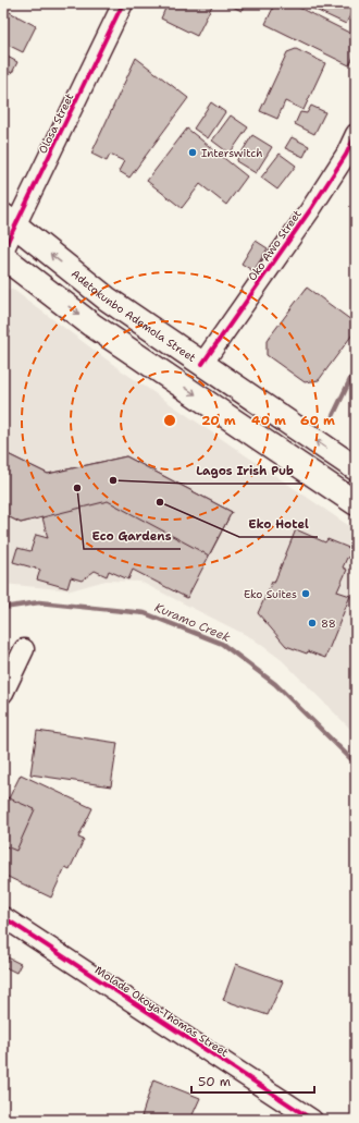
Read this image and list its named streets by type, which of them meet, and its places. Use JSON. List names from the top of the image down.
{
  "streets": {
    "main road": ["Adetokunbo Ademola Street"],
    "street": ["Olosa Street", "Oko Awo Street", "Molade Okoya-Thomas Street"]
  },
  "crossings": [
    ["Olosa Street", "Adetokunbo Ademola Street"],
    ["Oko Awo Street", "Adetokunbo Ademola Street"]
  ],
  "water": ["Kuramo Creek"],
  "places": [
    "Interswitch",
    "Lagos Irish Pub",
    "Eco Gardens",
    "Eko Hotel",
    "Eko Suites",
    "88"
  ],
  "scale_bar": "50 m",
  "rings": ["20 m", "40 m", "60 m"]
}
